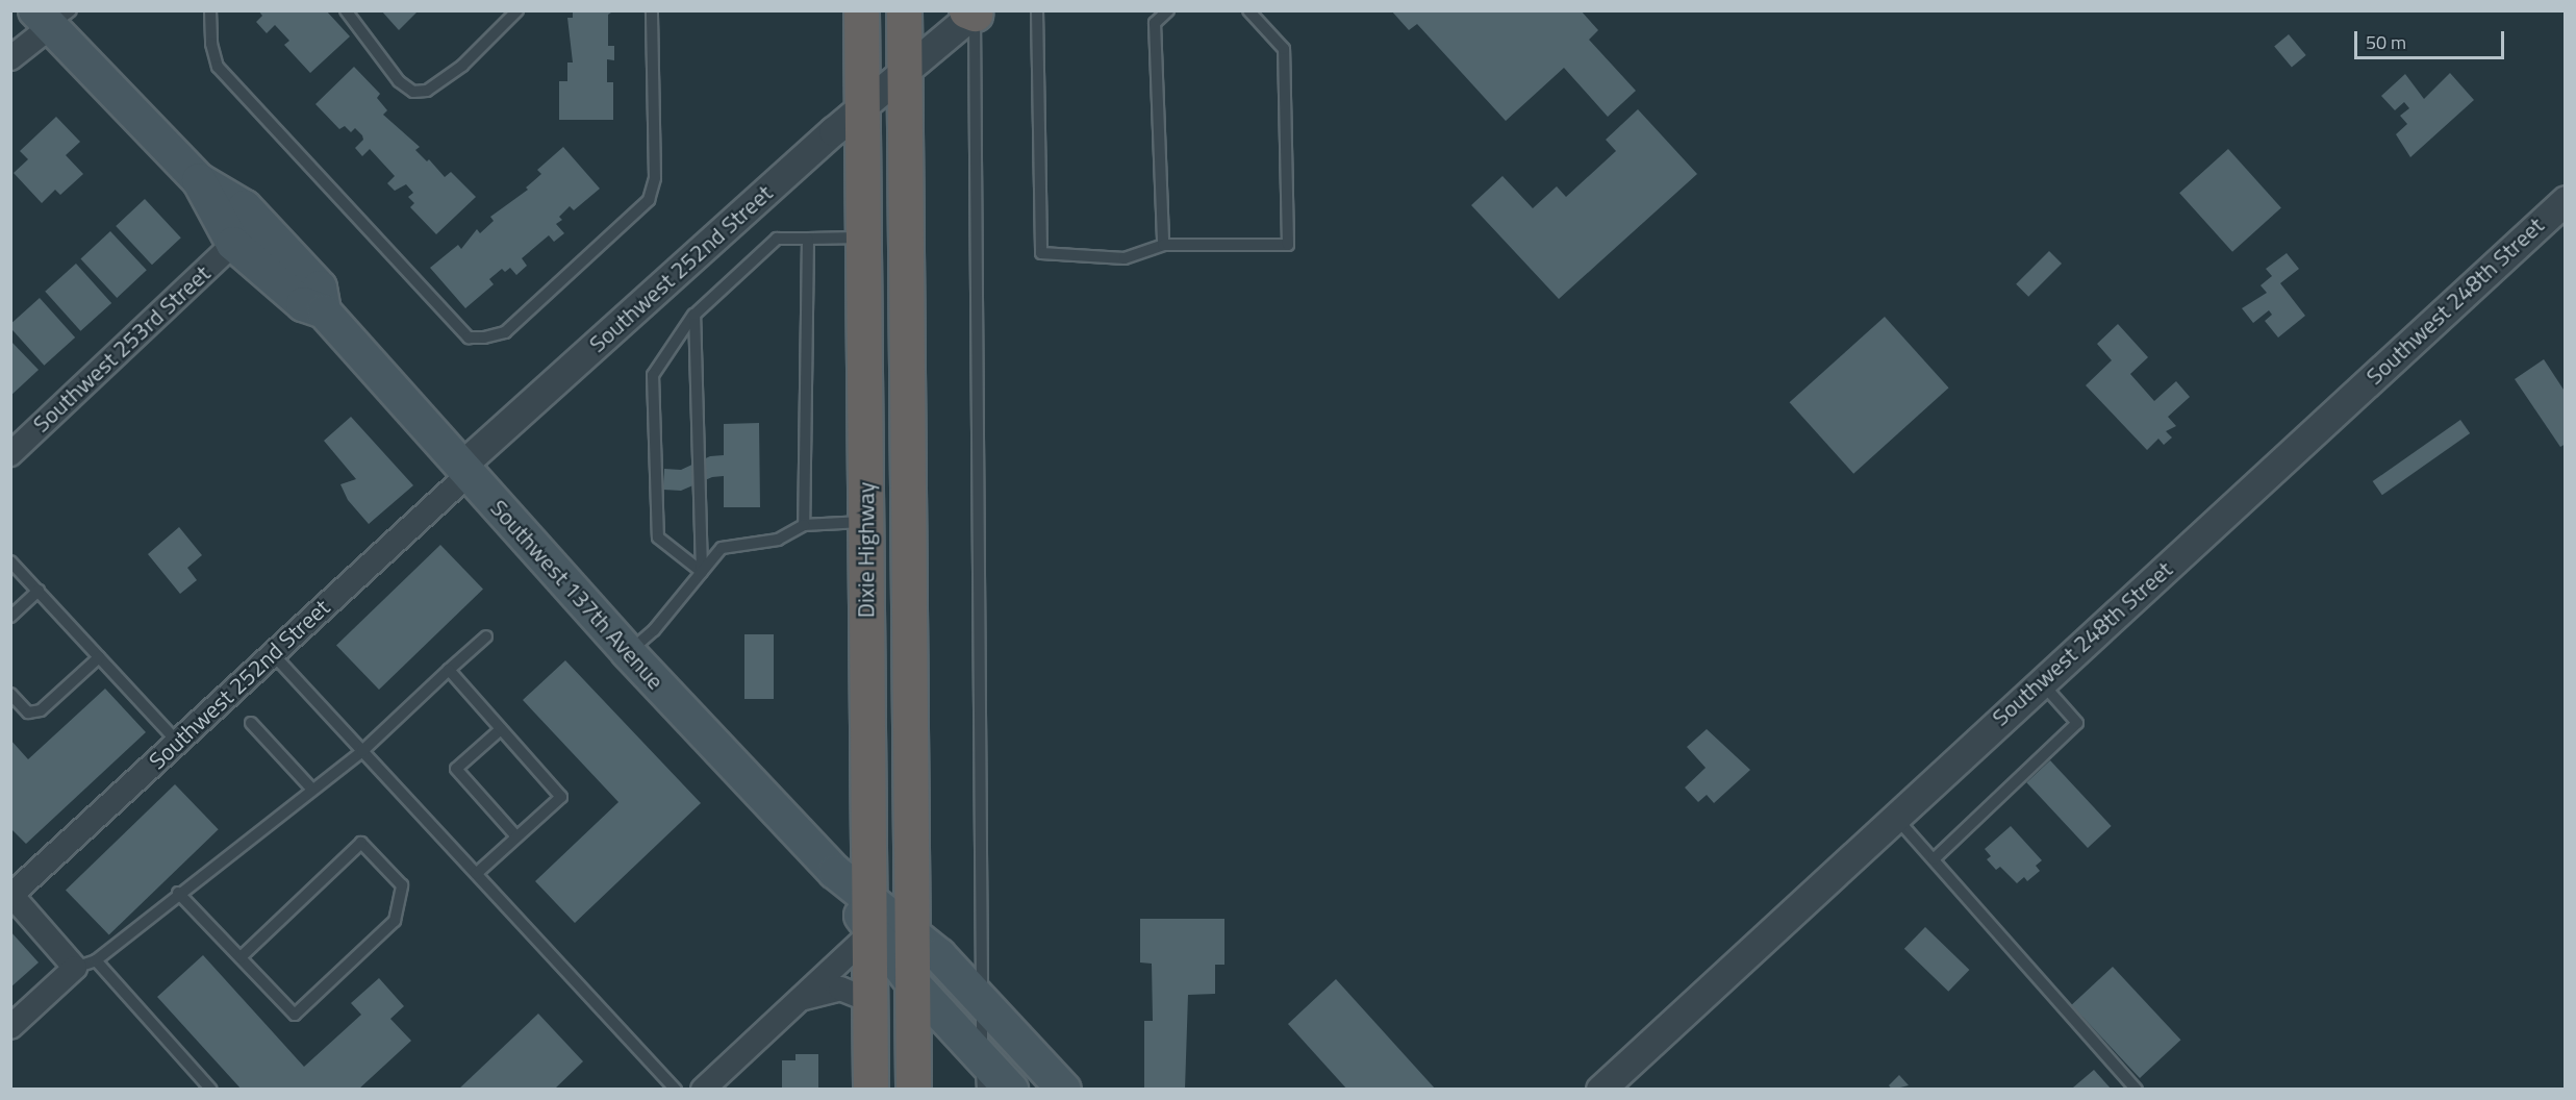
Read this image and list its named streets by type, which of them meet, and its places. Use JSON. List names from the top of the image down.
{
  "streets": {
    "highway": ["Dixie Highway"],
    "main road": ["Southwest 137th Avenue"],
    "street": ["Southwest 252nd Street", "Southwest 248th Street", "Southwest 253rd Street"]
  },
  "crossings": [
    ["Southwest 252nd Street", "Dixie Highway"],
    ["Southwest 252nd Street", "Southwest 137th Avenue"],
    ["Southwest 253rd Street", "Southwest 137th Avenue"],
    ["Dixie Highway", "Southwest 137th Avenue"]
  ],
  "scale_bar": "50 m"
}
